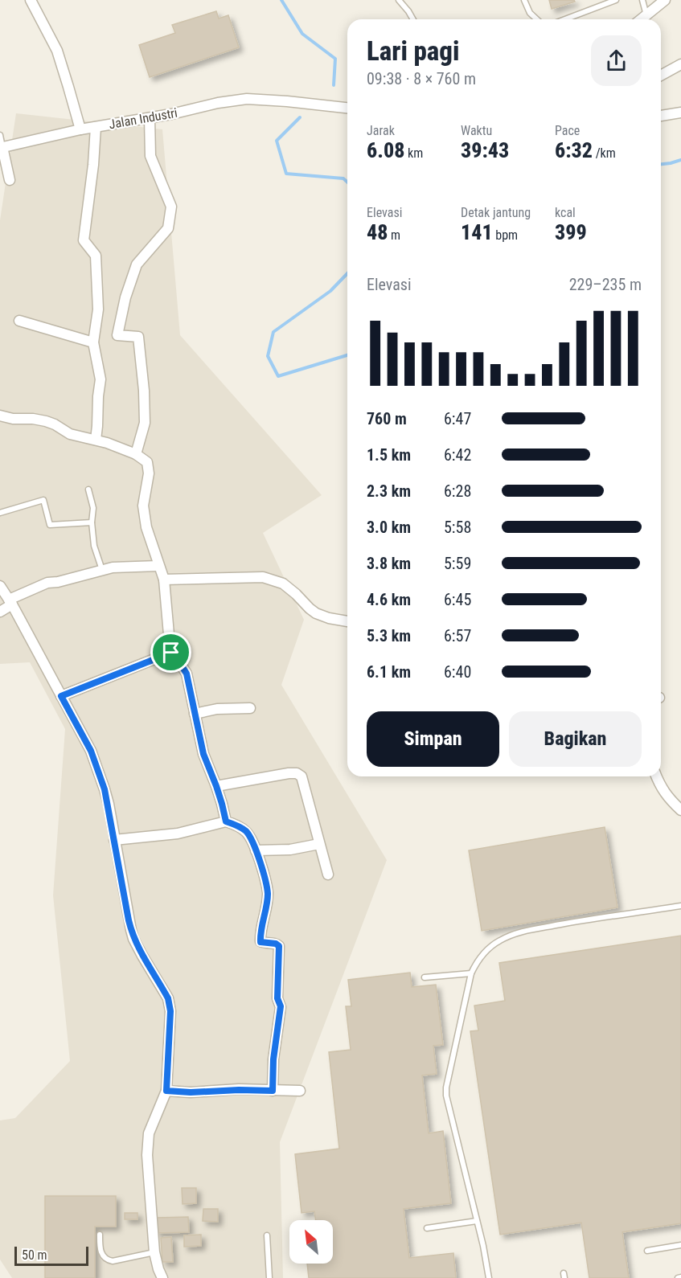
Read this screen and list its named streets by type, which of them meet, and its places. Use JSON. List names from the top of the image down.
{
  "streets": {
    "street": ["Jalan Industri"]
  },
  "scale_bar": "50 m",
  "north": "top left",
  "page": {
    "heading": ["Lari pagi", "09:38 · 8 × 760 m"],
    "stats": [
      ["Jarak", "6.08 km"],
      ["Waktu", "39:43"],
      ["Pace", "6:32 /km"],
      ["Elevasi", "48 m"],
      ["Detak jantung", "141 bpm"],
      ["kcal", "399"]
    ],
    "chart": ["Elevasi", "229–235 m"],
    "list": [
      {
        "name": "760 m",
        "note": "6:47"
      },
      {
        "name": "1.5 km",
        "note": "6:42"
      },
      {
        "name": "2.3 km",
        "note": "6:28"
      },
      {
        "name": "3.0 km",
        "note": "5:58"
      },
      {
        "name": "3.8 km",
        "note": "5:59"
      },
      {
        "name": "4.6 km",
        "note": "6:45"
      },
      {
        "name": "5.3 km",
        "note": "6:57"
      },
      {
        "name": "6.1 km",
        "note": "6:40"
      }
    ],
    "buttons": ["Simpan", "Bagikan"],
    "scale": "50 m"
  }
}
